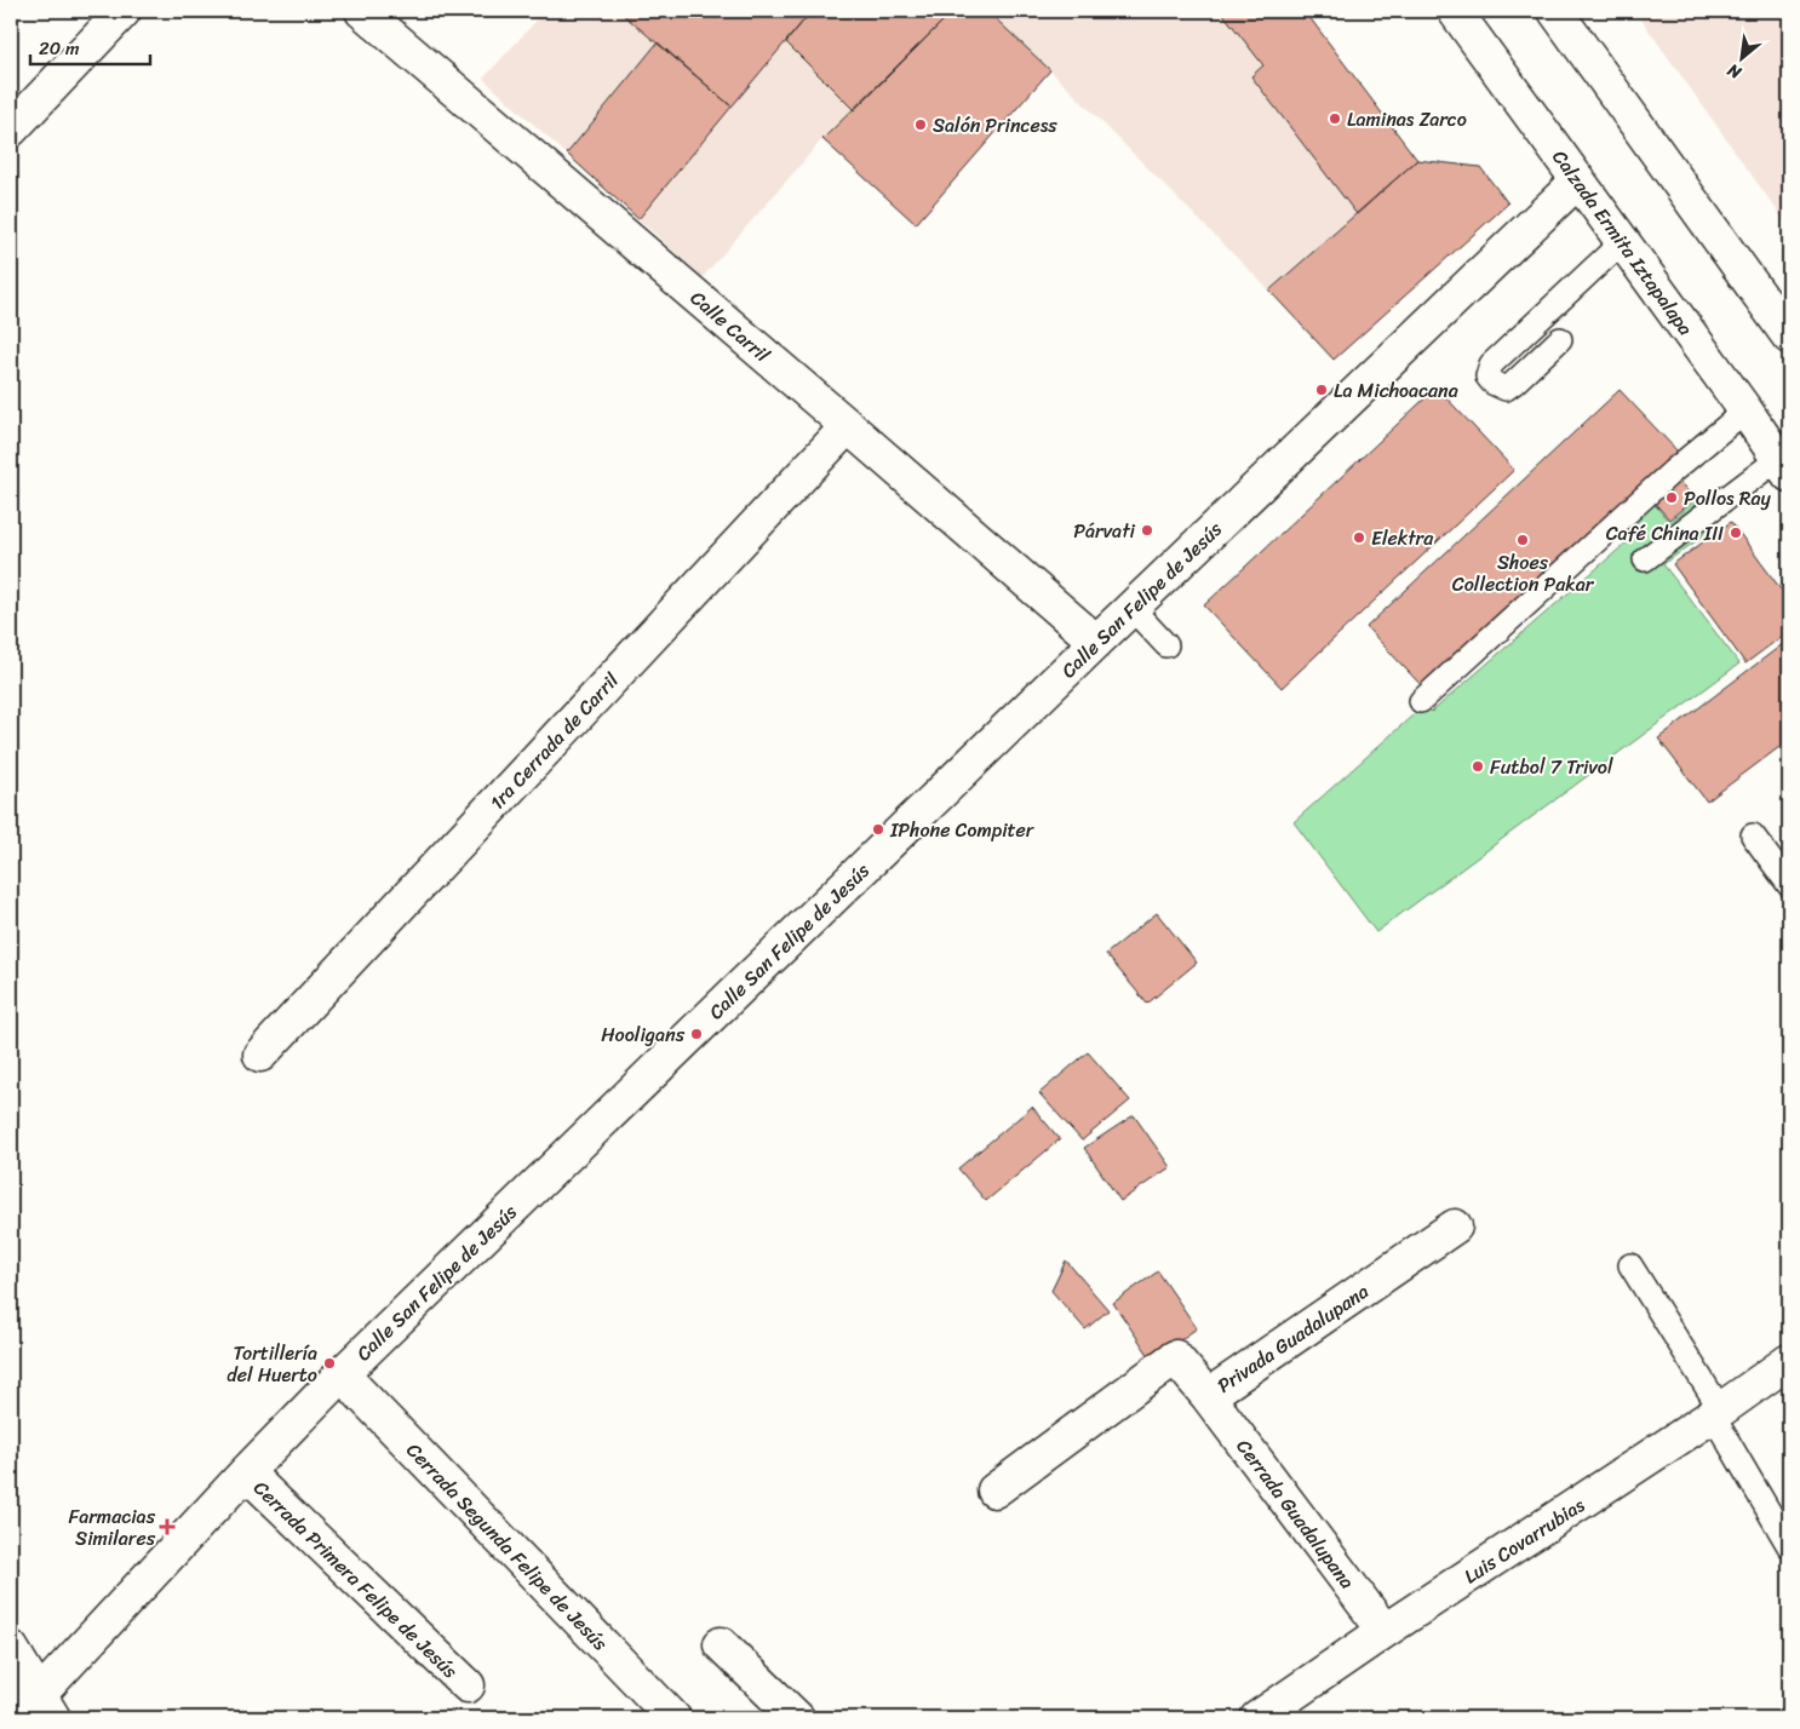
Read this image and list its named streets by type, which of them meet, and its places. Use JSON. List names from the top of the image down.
{
  "streets": {
    "street": [
      "Calzada Ermita Iztapalapa",
      "Calle Carril",
      "Calle San Felipe de Jesús",
      "1ra Cerrada de Carril",
      "Privada Guadalupana",
      "Cerrada Guadalupana",
      "Luis Covarrubias",
      "Cerrada Segunda Felipe de Jesús",
      "Cerrada Primera Felipe de Jesús"
    ]
  },
  "crossings": [
    ["Calzada Ermita Iztapalapa", "Calle San Felipe de Jesús"],
    ["Calle Carril", "Calle San Felipe de Jesús"],
    ["Calle Carril", "1ra Cerrada de Carril"],
    ["Calle San Felipe de Jesús", "Cerrada Segunda Felipe de Jesús"],
    ["Calle San Felipe de Jesús", "Cerrada Primera Felipe de Jesús"],
    ["Privada Guadalupana", "Cerrada Guadalupana"],
    ["Cerrada Guadalupana", "Luis Covarrubias"]
  ],
  "places": {
    "other": [
      "Laminas Zarco",
      "Salón Princess",
      "La Michoacana",
      "Pollos Ray",
      "Párvati",
      "Café China III",
      "Elektra",
      "Shoes Collection Pakar",
      "Futbol 7 Trivol",
      "IPhone Compiter",
      "Hooligans",
      "Tortillería del Huerto"
    ],
    "health": ["Farmacias Similares"]
  },
  "scale_bar": "20 m",
  "north": "bottom left"
}
